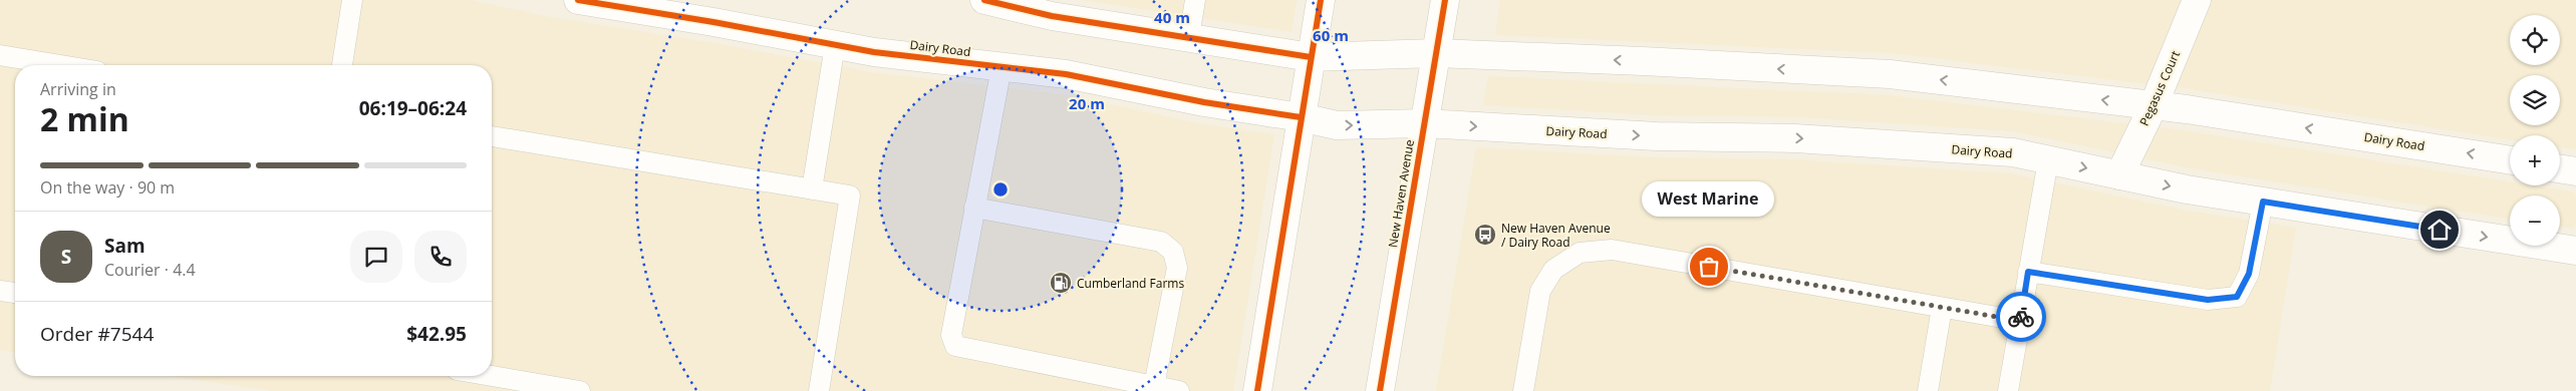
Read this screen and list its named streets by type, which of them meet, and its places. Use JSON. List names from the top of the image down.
{
  "streets": {
    "street": ["Dairy Road", "Pegasus Court", "New Haven Avenue"]
  },
  "crossings": [
    ["Dairy Road", "Pegasus Court"],
    ["Dairy Road", "New Haven Avenue"]
  ],
  "places": {
    "bus stop": ["New Haven Avenue / Dairy Road"],
    "other": ["West Marine"],
    "fuel station": ["Cumberland Farms"]
  },
  "page": {
    "map_buttons": ["+", "−"],
    "heading": ["2 min", "Arriving in", "06:19–06:24"],
    "panel": [
      "Sam",
      "Courier · 4.4",
      "Order #7544",
      "$42.95"
    ],
    "bar": "On the way · 90 m",
    "bubble": "West Marine",
    "round": "S"
  },
  "rings": ["40 m", "60 m", "20 m"]
}
